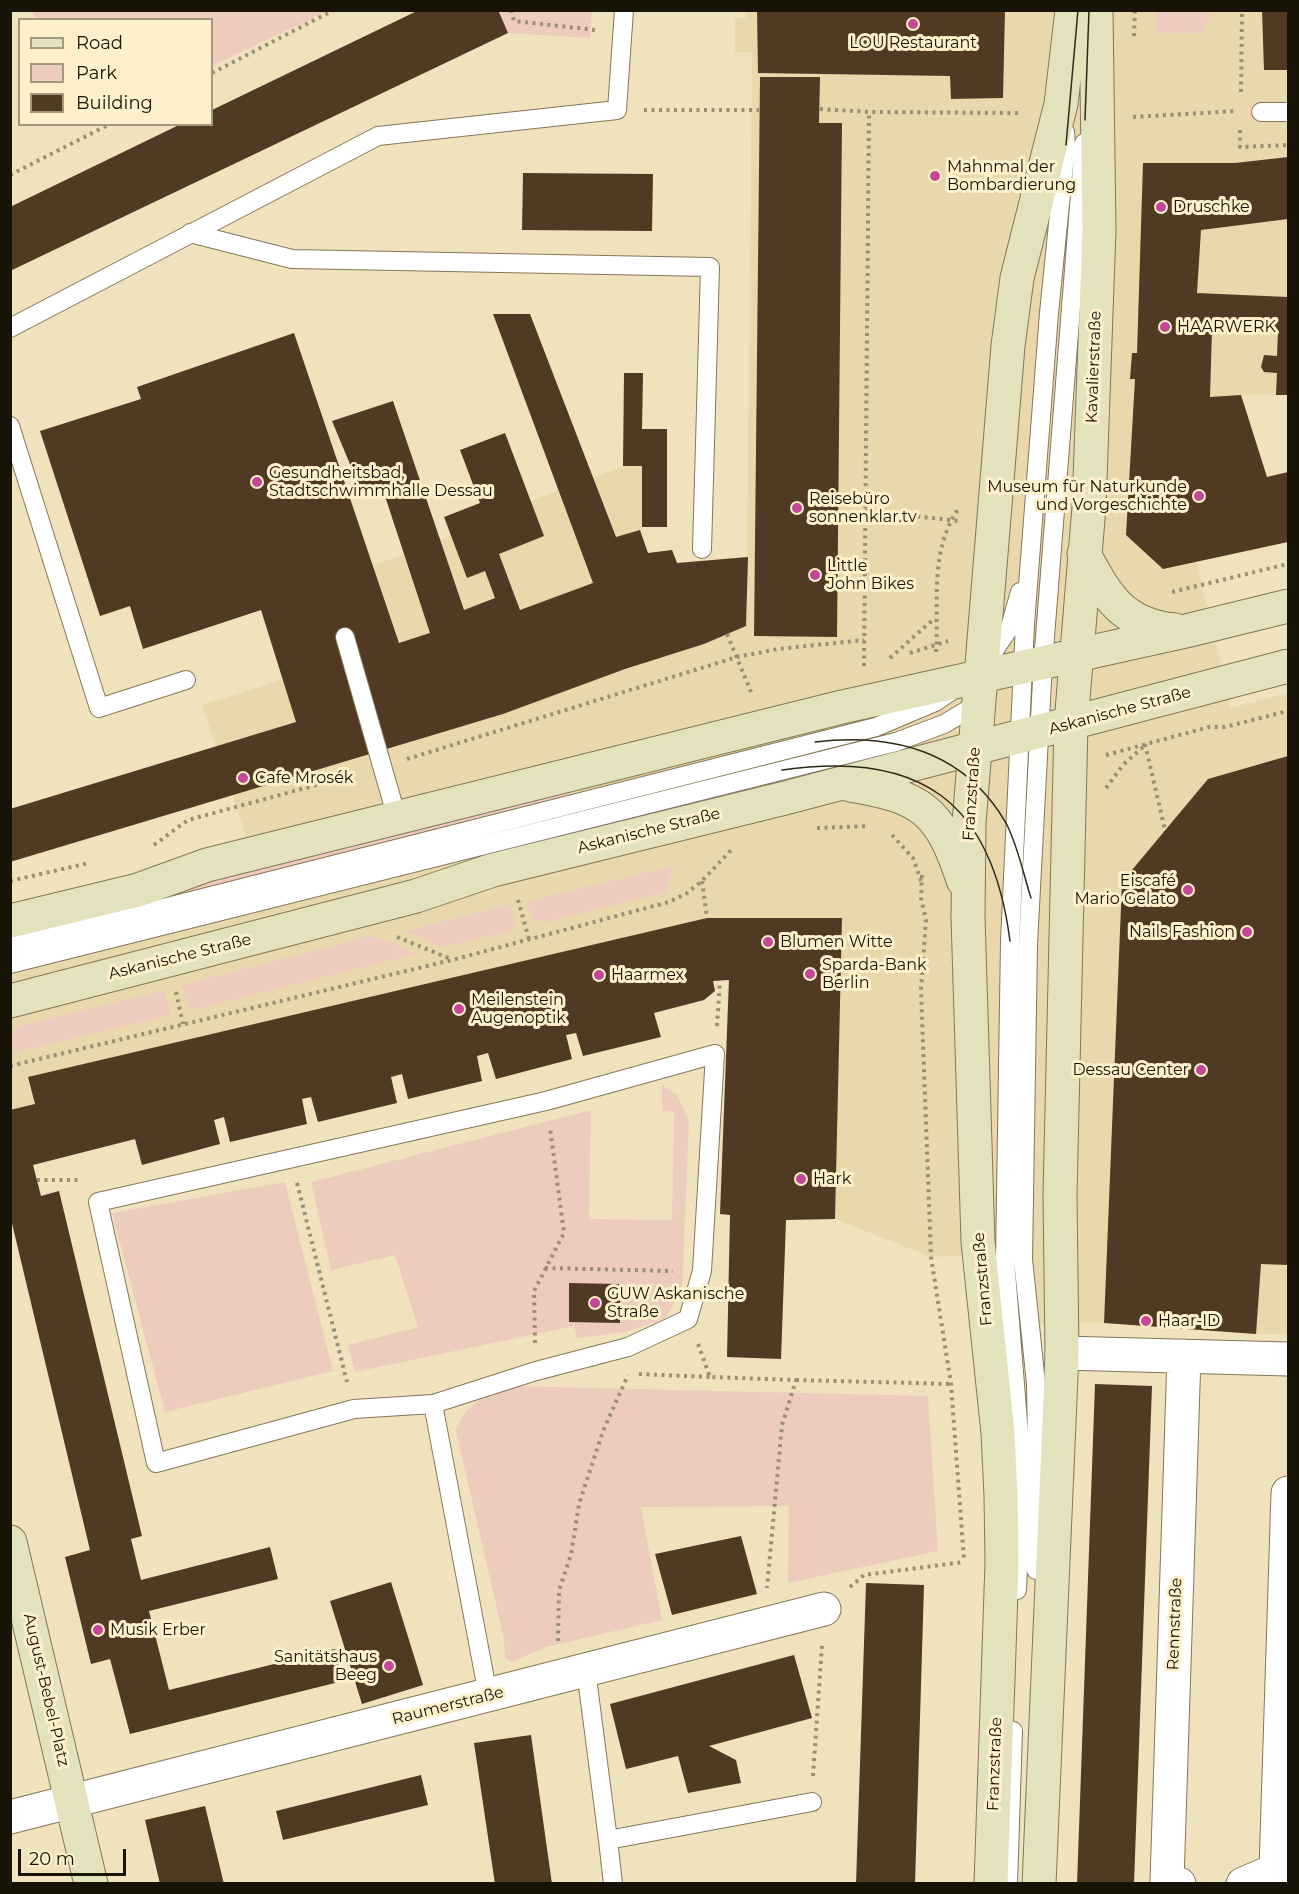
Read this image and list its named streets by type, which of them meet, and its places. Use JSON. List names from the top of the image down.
{
  "streets": {
    "main road": [
      "Kavalierstraße",
      "Askanische Straße",
      "Franzstraße",
      "August-Bebel-Platz"
    ],
    "street": ["Rennstraße", "Raumerstraße"]
  },
  "crossings": [
    ["Kavalierstraße", "Askanische Straße"],
    ["Askanische Straße", "Franzstraße"],
    ["August-Bebel-Platz", "Raumerstraße"]
  ],
  "places": [
    "LOU Restaurant",
    "Mahnmal der Bombardierung",
    "Druschke",
    "HAARWERK",
    "Gesundheitsbad, Stadtschwimmhalle Dessau",
    "Museum für Naturkunde und Vorgeschichte",
    "Reisebüro sonnenklar.tv",
    "Little John Bikes",
    "Cafe Mrosék",
    "Eiscafé Mario Gelato",
    "Nails Fashion",
    "Blumen Witte",
    "Sparda-Bank Berlin",
    "Haarmex",
    "Meilenstein Augenoptik",
    "Dessau Center",
    "Hark",
    "GUW Askanische Straße",
    "Haar-ID",
    "Musik Erber",
    "Sanitätshaus Beeg"
  ],
  "legend": ["Road", "Park", "Building"],
  "scale_bar": "20 m"
}
